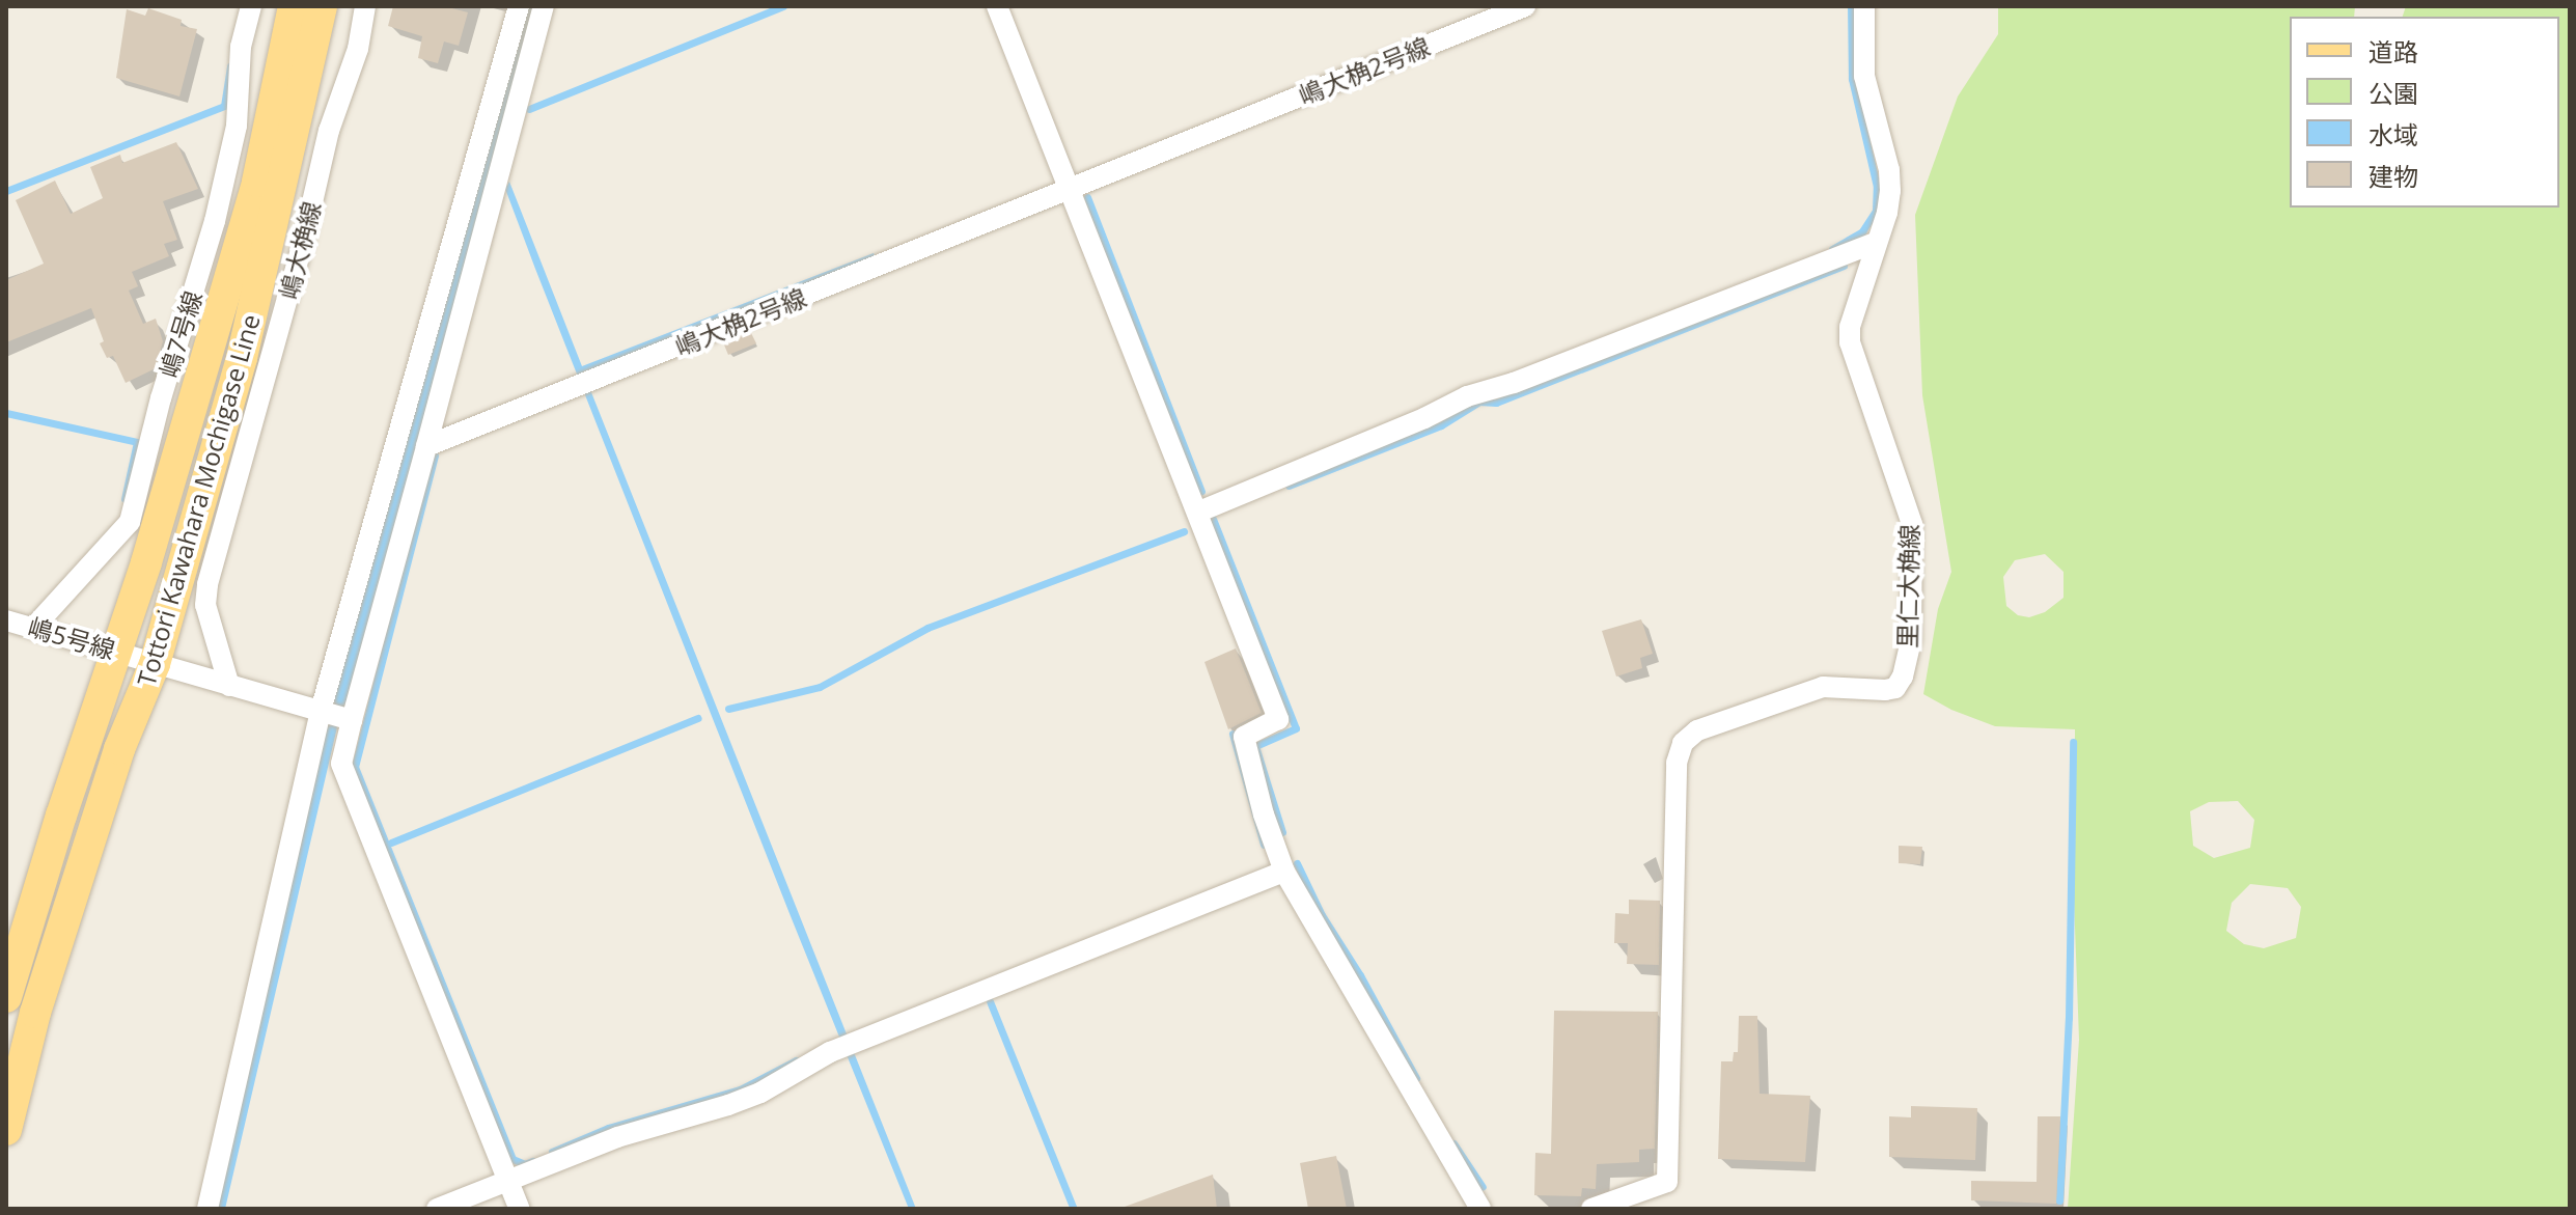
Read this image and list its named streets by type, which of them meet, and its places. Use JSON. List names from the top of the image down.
{
  "streets": {
    "main road": ["Tottori Kawahara Mochigase Line"],
    "street": [
      "嶋大桷2号線",
      "嶋大桷線",
      "嶋7号線",
      "里仁大桷線",
      "嶋5号線"
    ]
  },
  "crossings": [
    ["嶋7号線", "嶋5号線"],
    ["Tottori Kawahara Mochigase Line", "嶋5号線"]
  ],
  "legend": [
    "道路",
    "公園",
    "水域",
    "建物"
  ]
}
